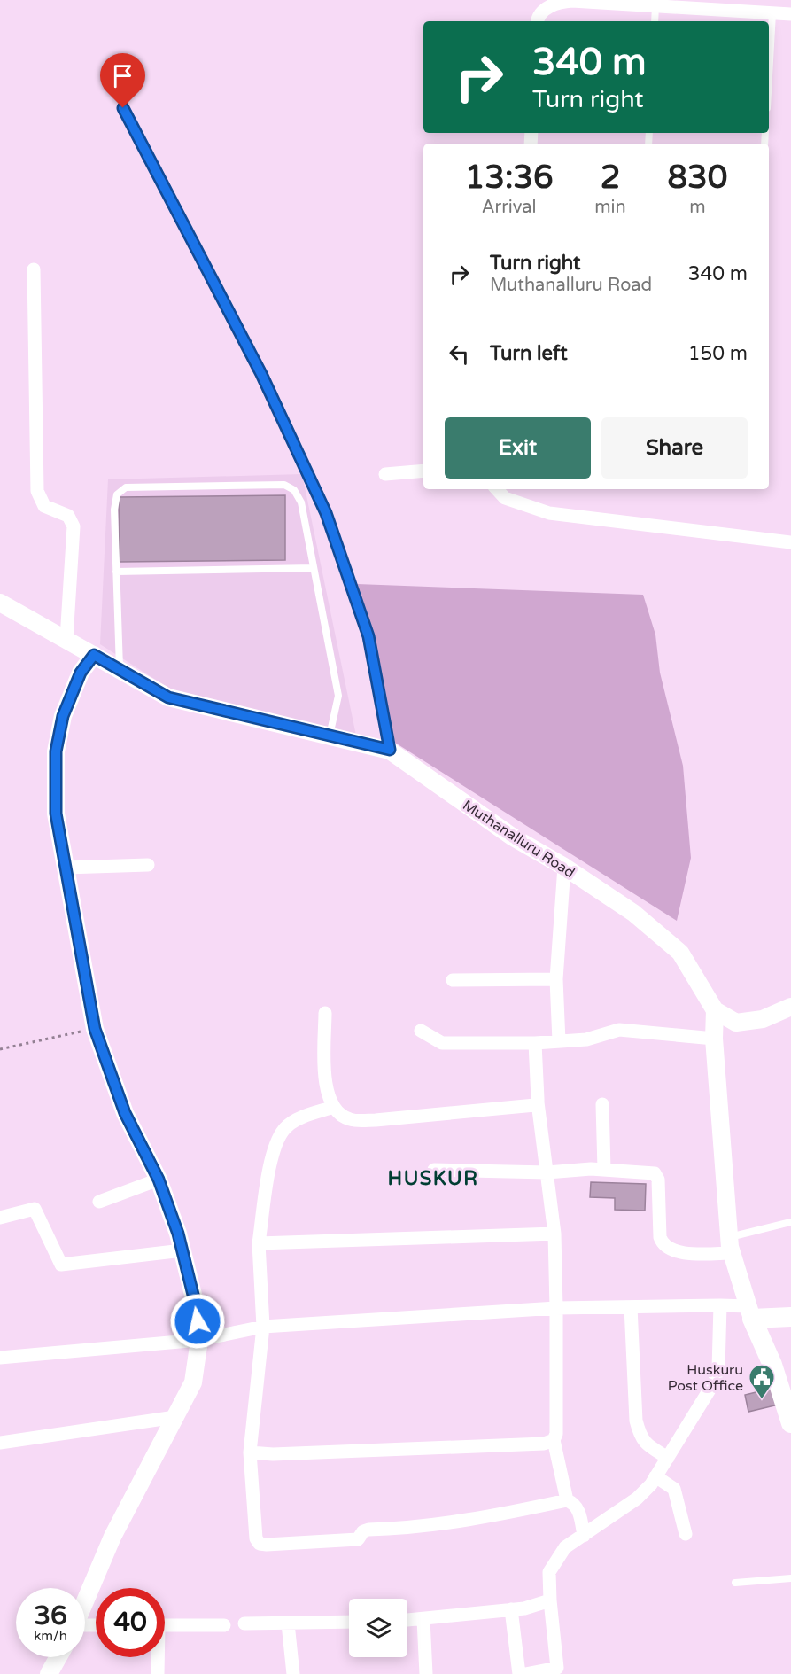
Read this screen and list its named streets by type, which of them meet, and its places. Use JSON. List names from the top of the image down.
{
  "streets": {
    "street": ["Muthanalluru Road"]
  },
  "districts": ["HUSKUR"],
  "places": {
    "public building": ["Huskuru Post Office"]
  },
  "page": {
    "turn": ["340 m", "Turn right"],
    "eta": [
      "13:36",
      "Arrival",
      "2",
      "min",
      "830",
      "m"
    ],
    "list": [
      {
        "name": "Turn right",
        "note": "Muthanalluru Road",
        "value": "340 m"
      },
      {
        "name": "Turn left",
        "value": "150 m"
      }
    ],
    "buttons": ["Exit", "Share"],
    "speed": "36 km/h",
    "limit": "40"
  }
}
